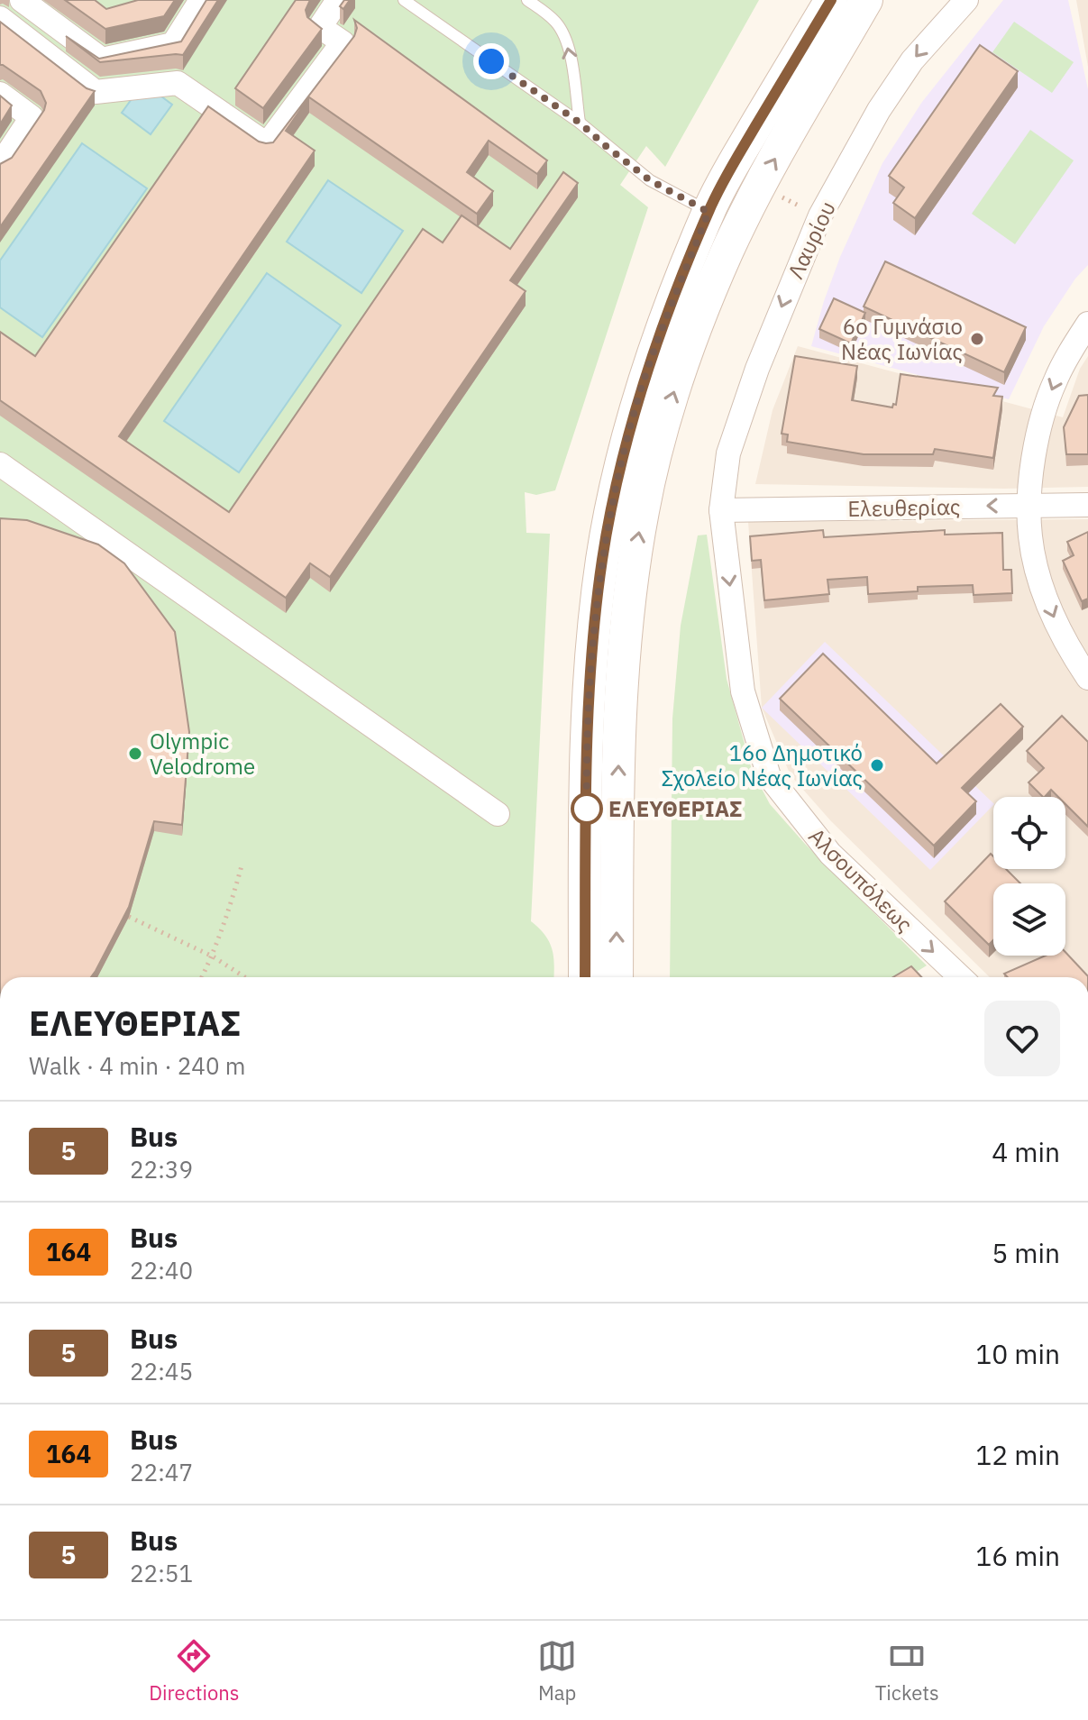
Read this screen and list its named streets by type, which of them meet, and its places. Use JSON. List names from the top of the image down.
{
  "streets": {
    "street": ["Λαυρίου", "Ελευθερίας", "Αλσουπόλεως"]
  },
  "crossings": [
    ["Λαυρίου", "Ελευθερίας"],
    ["Λαυρίου", "Αλσουπόλεως"],
    ["Ελευθερίας", "Αλσουπόλεως"]
  ],
  "one_way": ["Λαυρίου", "Ελευθερίας", "Αλσουπόλεως"],
  "places": [
    "6ο Γυμνάσιο Νέας Ιωνίας",
    "Olympic Velodrome",
    "16ο Δημοτικό Σχολείο Νέας Ιωνίας",
    "ΕΛΕΥΘΕΡΙΑΣ"
  ],
  "lines": ["bus line 5"],
  "page": {
    "heading": ["ΕΛΕΥΘΕΡΙΑΣ", "Walk · 4 min · 240 m"],
    "list": [
      {
        "mark": "5",
        "name": "Bus",
        "note": "22:39",
        "value": "4 min"
      },
      {
        "mark": "164",
        "name": "Bus",
        "note": "22:40",
        "value": "5 min"
      },
      {
        "mark": "5",
        "name": "Bus",
        "note": "22:45",
        "value": "10 min"
      },
      {
        "mark": "164",
        "name": "Bus",
        "note": "22:47",
        "value": "12 min"
      },
      {
        "mark": "5",
        "name": "Bus",
        "note": "22:51",
        "value": "16 min"
      }
    ],
    "tabs": ["Directions", "Map", "Tickets"]
  }
}
